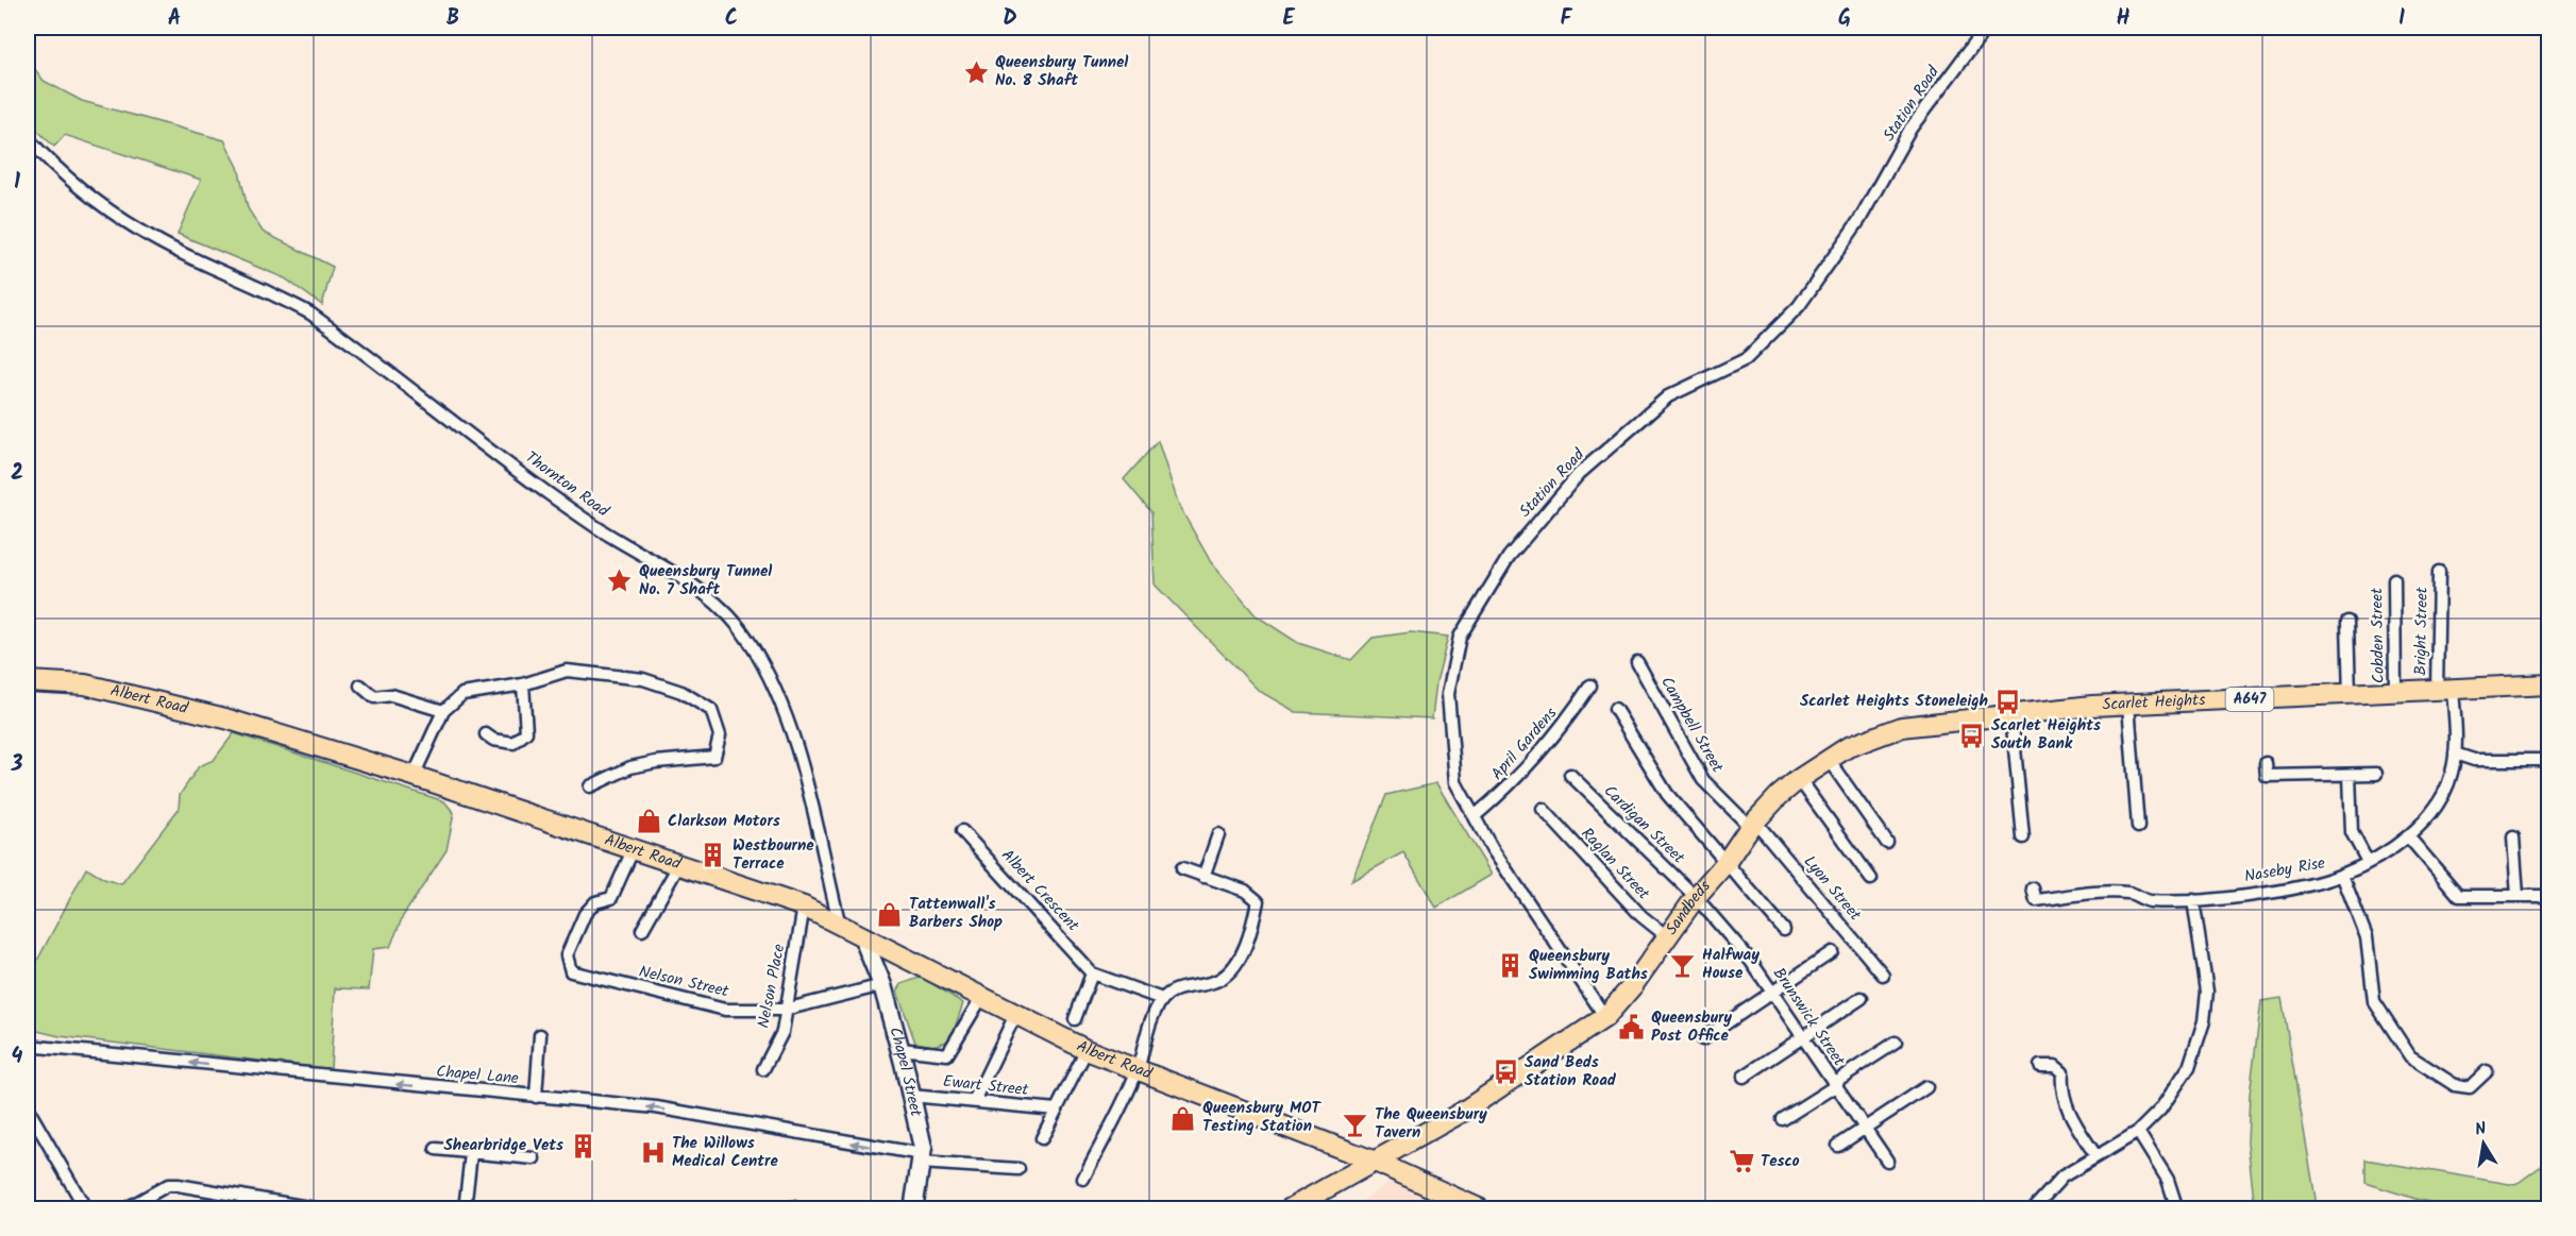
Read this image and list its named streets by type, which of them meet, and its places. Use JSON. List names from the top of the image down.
{
  "streets": {
    "main road": [
      "A647",
      "Albert Road",
      "Scarlet Heights",
      "Sandbeds"
    ],
    "street": [
      "Station Road",
      "Thornton Road",
      "Bright Street",
      "Cobden Street",
      "Campbell Street",
      "April Gardens",
      "Cardigan Street",
      "Raglan Street",
      "Naseby Rise",
      "Lyon Street",
      "Albert Crescent",
      "Nelson Street",
      "Nelson Place",
      "Brunswick Street",
      "Chapel Street",
      "Chapel Lane",
      "Ewart Street"
    ]
  },
  "crossings": [
    ["Station Road", "April Gardens"],
    ["Station Road", "Sandbeds"],
    ["Thornton Road", "Albert Road"],
    ["Bright Street", "Scarlet Heights"],
    ["Bright Street", "Naseby Rise"],
    ["Cobden Street", "Scarlet Heights"],
    ["A647", "Albert Road"],
    ["A647", "Sandbeds"],
    ["Albert Road", "Sandbeds"],
    ["Albert Road", "Nelson Street"],
    ["Albert Road", "Nelson Place"],
    ["Albert Road", "Chapel Street"],
    ["Scarlet Heights", "Naseby Rise"],
    ["Scarlet Heights", "Sandbeds"],
    ["Campbell Street", "Lyon Street"],
    ["Campbell Street", "Sandbeds"],
    ["Cardigan Street", "Sandbeds"],
    ["Cardigan Street", "Brunswick Street"],
    ["Raglan Street", "Sandbeds"],
    ["Lyon Street", "Sandbeds"],
    ["Sandbeds", "Brunswick Street"],
    ["Nelson Street", "Nelson Place"],
    ["Nelson Street", "Chapel Street"],
    ["Chapel Street", "Chapel Lane"],
    ["Chapel Street", "Ewart Street"]
  ],
  "one_way": ["Chapel Lane"],
  "places": {
    "place": ["Queensbury Tunnel No. 8 Shaft", "Queensbury Tunnel No. 7 Shaft"],
    "bus stop": ["Scarlet Heights Stoneleigh", "Scarlet Heights South Bank", "Sand Beds Station Road"],
    "shop": ["Clarkson Motors", "Tattenwall's Barbers Shop", "Queensbury MOT Testing Station"],
    "building": ["Westbourne Terrace", "Queensbury Swimming Baths", "Shearbridge Vets"],
    "bar": ["Halfway House", "The Queensbury Tavern"],
    "public building": ["Queensbury Post Office"],
    "hospital": ["The Willows Medical Centre"],
    "supermarket": ["Tesco"]
  },
  "north": "top",
  "grid": {
    "columns": [
      "A",
      "B",
      "C",
      "D",
      "E",
      "F",
      "G",
      "H",
      "I"
    ],
    "rows": [
      "1",
      "2",
      "3",
      "4"
    ]
  }
}
